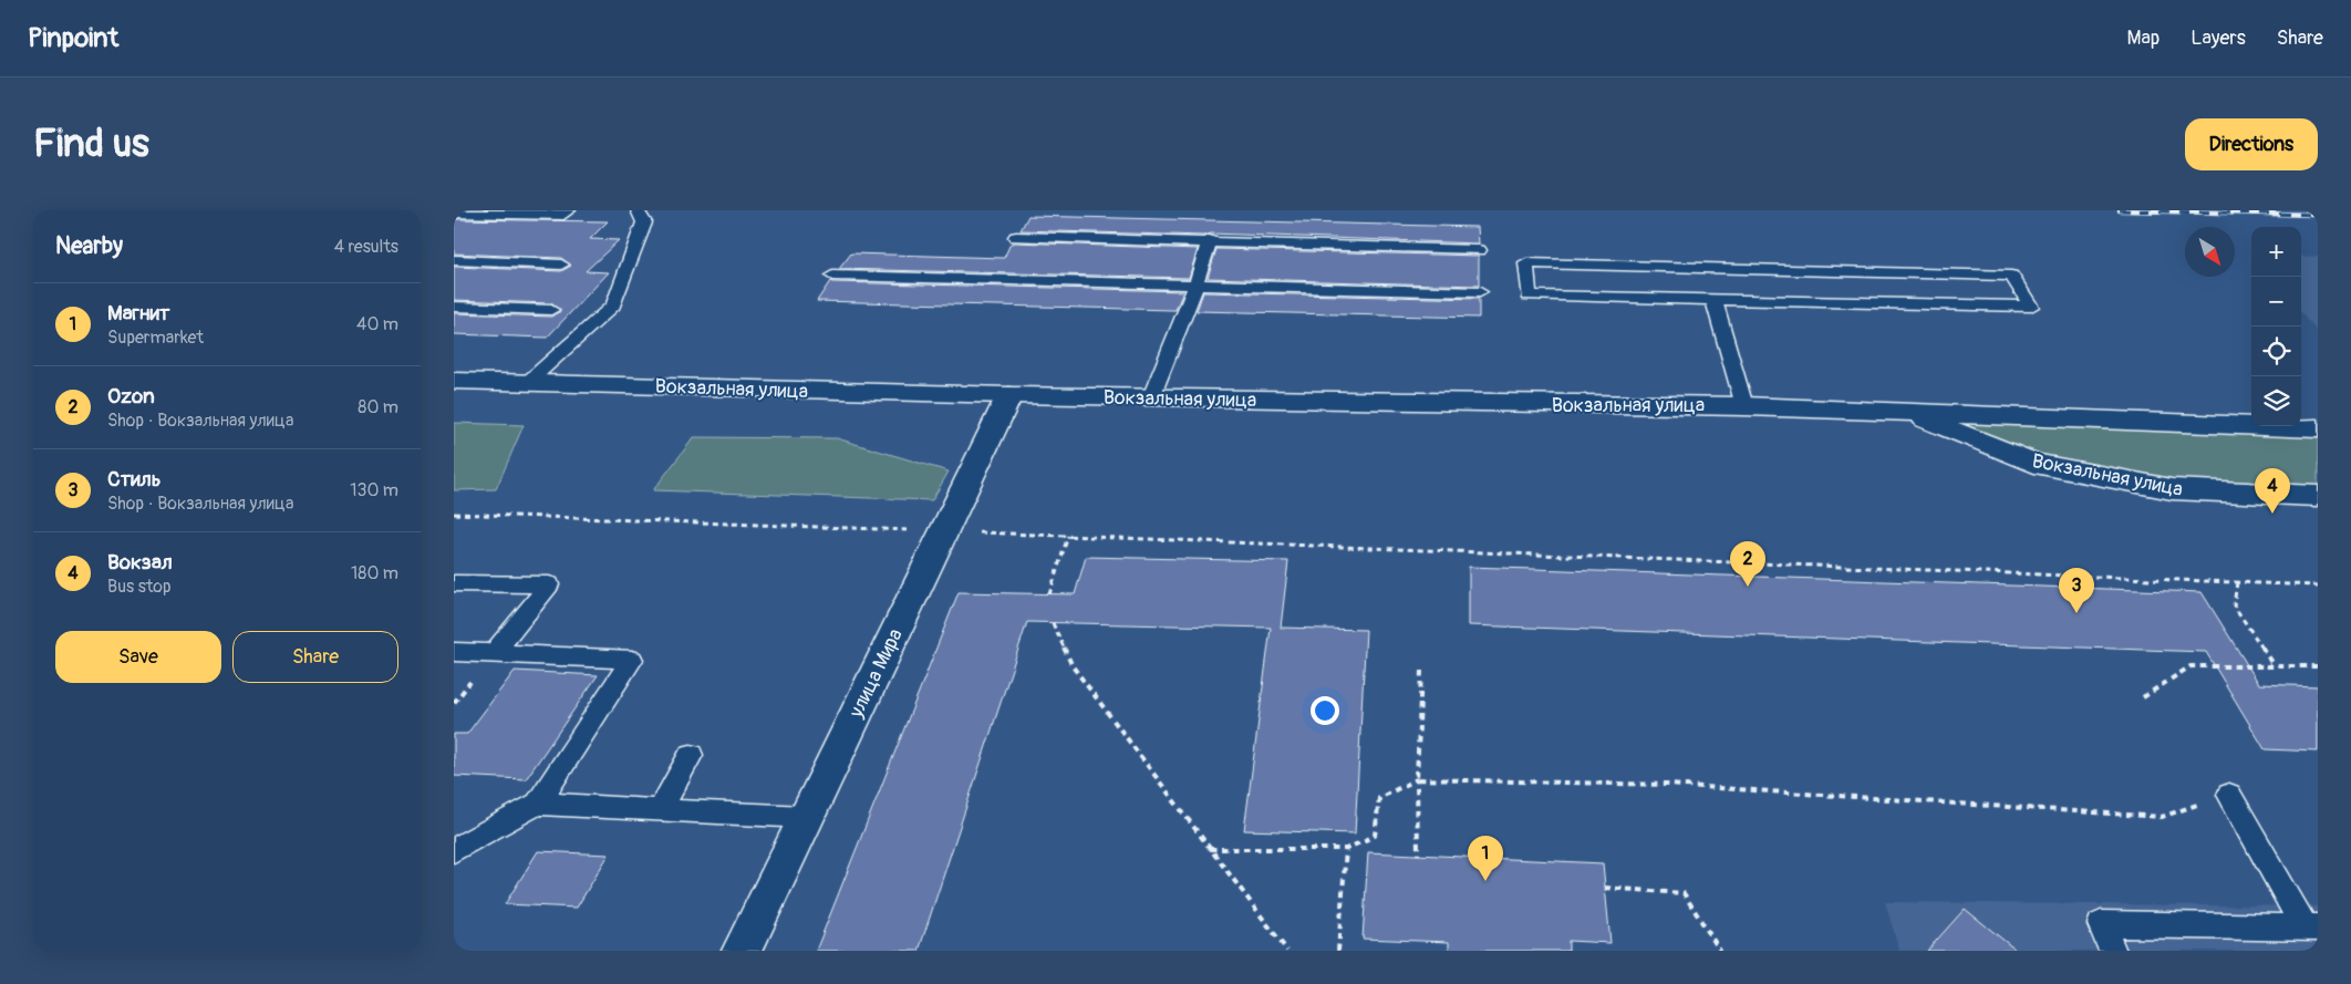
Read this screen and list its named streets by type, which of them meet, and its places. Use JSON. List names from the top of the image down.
{
  "streets": {
    "main road": ["Вокзальная улица", "улица Мира"]
  },
  "crossings": [
    ["Вокзальная улица", "улица Мира"]
  ],
  "north": "bottom right",
  "page": {
    "header": "Pinpoint",
    "nav": ["Map", "Layers", "Share"],
    "buttons": [
      "Directions",
      ["Save", "Share"]
    ],
    "title": "Find us",
    "heading": ["Nearby", "4 results"],
    "map_buttons": ["+", "−"],
    "list": [
      {
        "mark": "1",
        "name": "Магнит",
        "note": "Supermarket",
        "value": "40 m"
      },
      {
        "mark": "2",
        "name": "Ozon",
        "note": "Shop · Вокзальная улица",
        "value": "80 m"
      },
      {
        "mark": "3",
        "name": "Стиль",
        "note": "Shop · Вокзальная улица",
        "value": "130 m"
      },
      {
        "mark": "4",
        "name": "Вокзал",
        "note": "Bus stop",
        "value": "180 m"
      }
    ],
    "pins": [
      "4",
      "2",
      "3",
      "1"
    ]
  }
}
